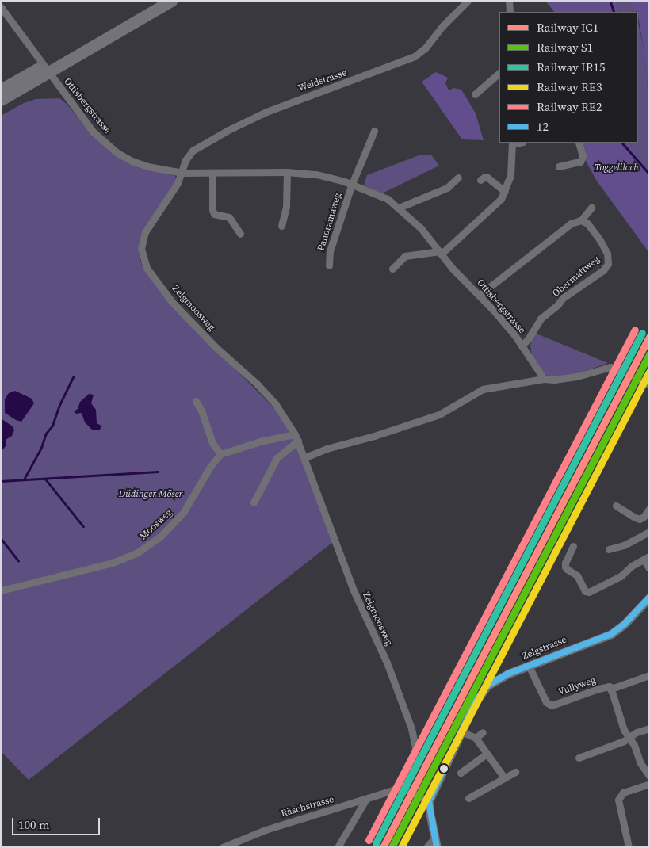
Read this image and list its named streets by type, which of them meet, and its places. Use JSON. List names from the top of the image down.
{
  "streets": {
    "street": [
      "Weidstrasse",
      "Ottisbergstrasse",
      "Panoramaweg",
      "Obermattweg",
      "Zelgmoosweg",
      "Moosweg",
      "Zelgstrasse",
      "Vullyweg",
      "Räschstrasse"
    ]
  },
  "crossings": [
    ["Weidstrasse", "Ottisbergstrasse"],
    ["Weidstrasse", "Zelgmoosweg"],
    ["Ottisbergstrasse", "Panoramaweg"],
    ["Ottisbergstrasse", "Obermattweg"],
    ["Ottisbergstrasse", "Zelgmoosweg"],
    ["Zelgmoosweg", "Räschstrasse"],
    ["Zelgstrasse", "Vullyweg"]
  ],
  "parks": ["Toggeliloch", "Düdinger Möser"],
  "lines": [
    "rail line RE2",
    "rail line IR15",
    "rail line IC1",
    "rail line S1",
    "rail line RE3",
    "transit line 12"
  ],
  "legend": [
    "Railway IC1",
    "Railway S1",
    "Railway IR15",
    "Railway RE3",
    "Railway RE2",
    "12"
  ],
  "scale_bar": "100 m"
}
